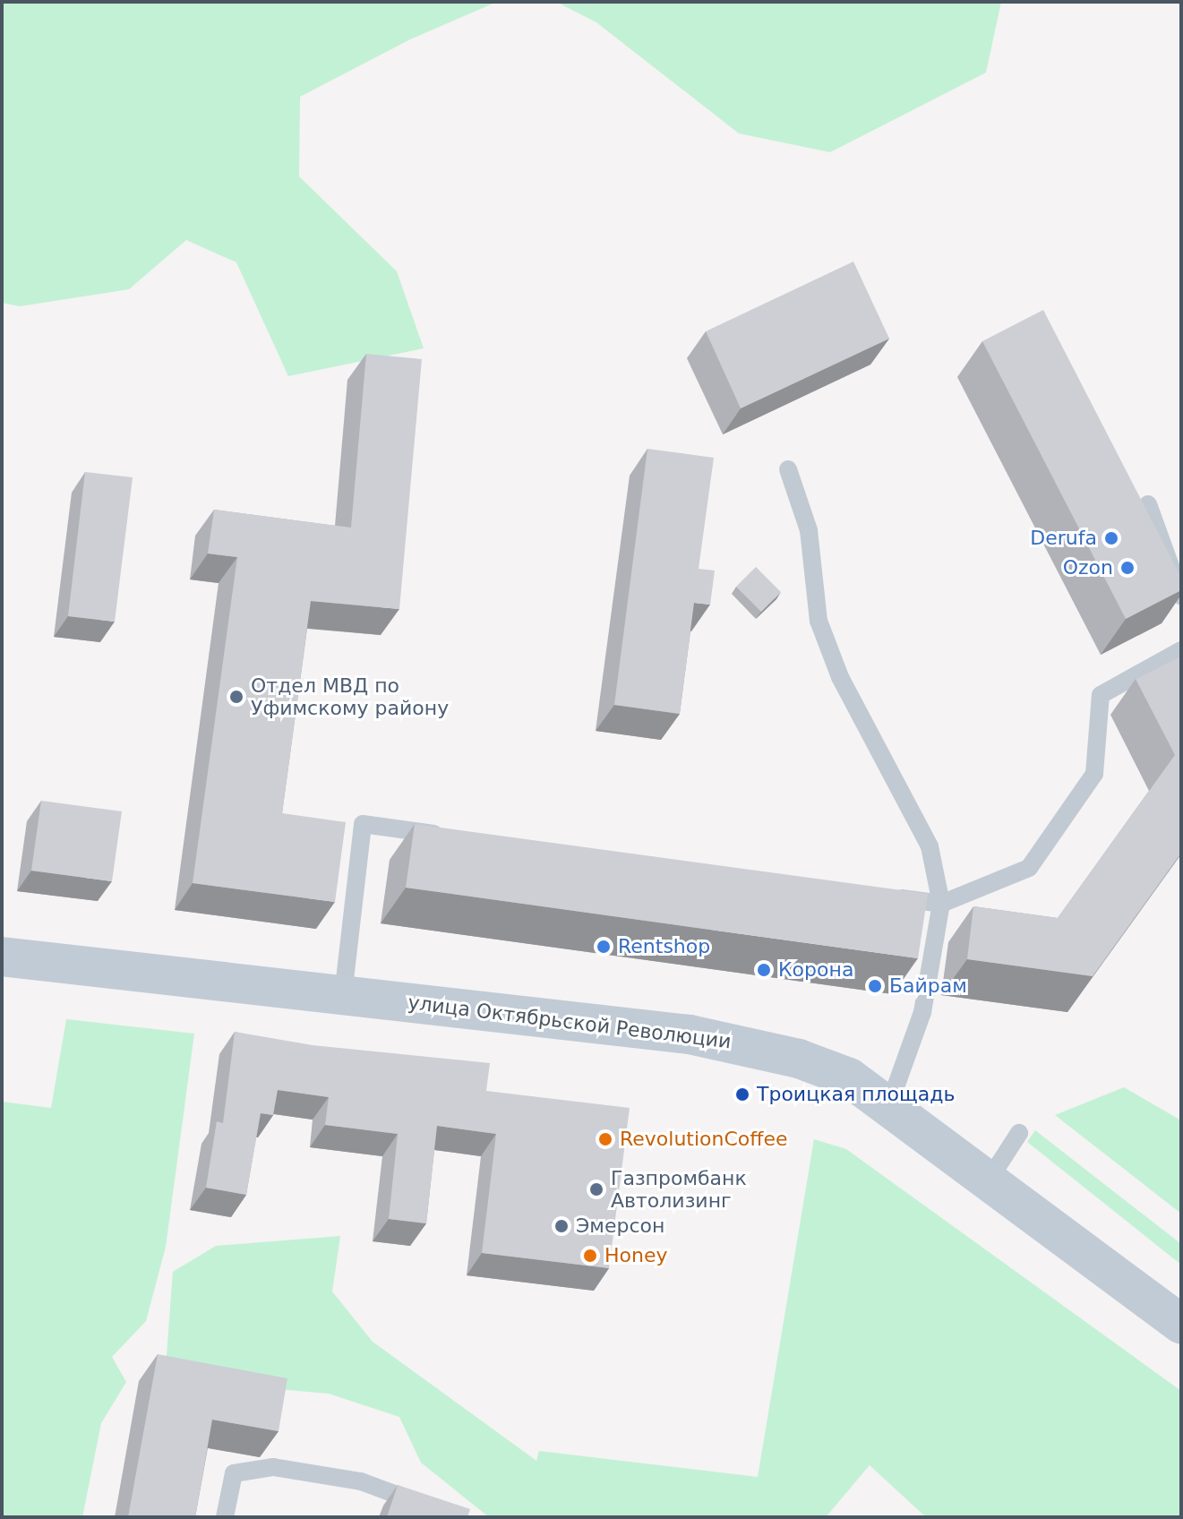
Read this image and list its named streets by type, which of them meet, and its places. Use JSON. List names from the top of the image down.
{
  "streets": {
    "street": ["улица Октябрьской Революции"]
  },
  "places": [
    "Derufa",
    "Ozon",
    "Отдел МВД по Уфимскому району",
    "Rentshop",
    "Корона",
    "Байрам",
    "Троицкая площадь",
    "RevolutionCoffee",
    "Газпромбанк Автолизинг",
    "Эмерсон",
    "Honey"
  ]
}
